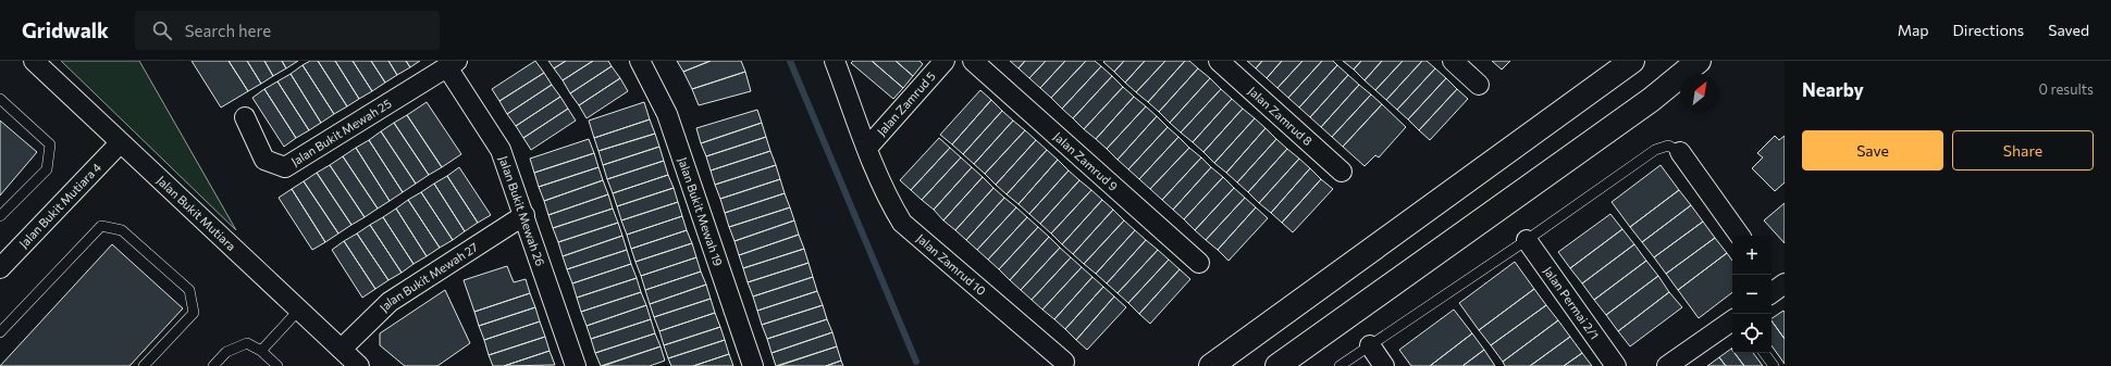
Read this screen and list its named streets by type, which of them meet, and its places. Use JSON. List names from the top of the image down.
{
  "streets": {
    "street": [
      "Jalan Zamrud 5",
      "Jalan Zamrud 8",
      "Jalan Bukit Mewah 25",
      "Jalan Zamrud 9",
      "Jalan Bukit Mutiara 4",
      "Jalan Bukit Mewah 26",
      "Jalan Bukit Mewah 19",
      "Jalan Bukit Mutiara",
      "Jalan Zamrud 10",
      "Jalan Bukit Mewah 27",
      "Jalan Permai 2/1"
    ]
  },
  "crossings": [
    ["Jalan Zamrud 5", "Jalan Zamrud 10"],
    ["Jalan Bukit Mewah 25", "Jalan Bukit Mewah 26"],
    ["Jalan Bukit Mutiara 4", "Jalan Bukit Mutiara"],
    ["Jalan Bukit Mewah 26", "Jalan Bukit Mewah 27"],
    ["Jalan Bukit Mutiara", "Jalan Bukit Mewah 27"]
  ],
  "north": "top right",
  "page": {
    "header": "Gridwalk",
    "search": "Search here",
    "nav": ["Map", "Directions", "Saved"],
    "heading": ["Nearby", "0 results"],
    "buttons": ["Save", "Share"],
    "map_buttons": ["+", "−"]
  }
}
